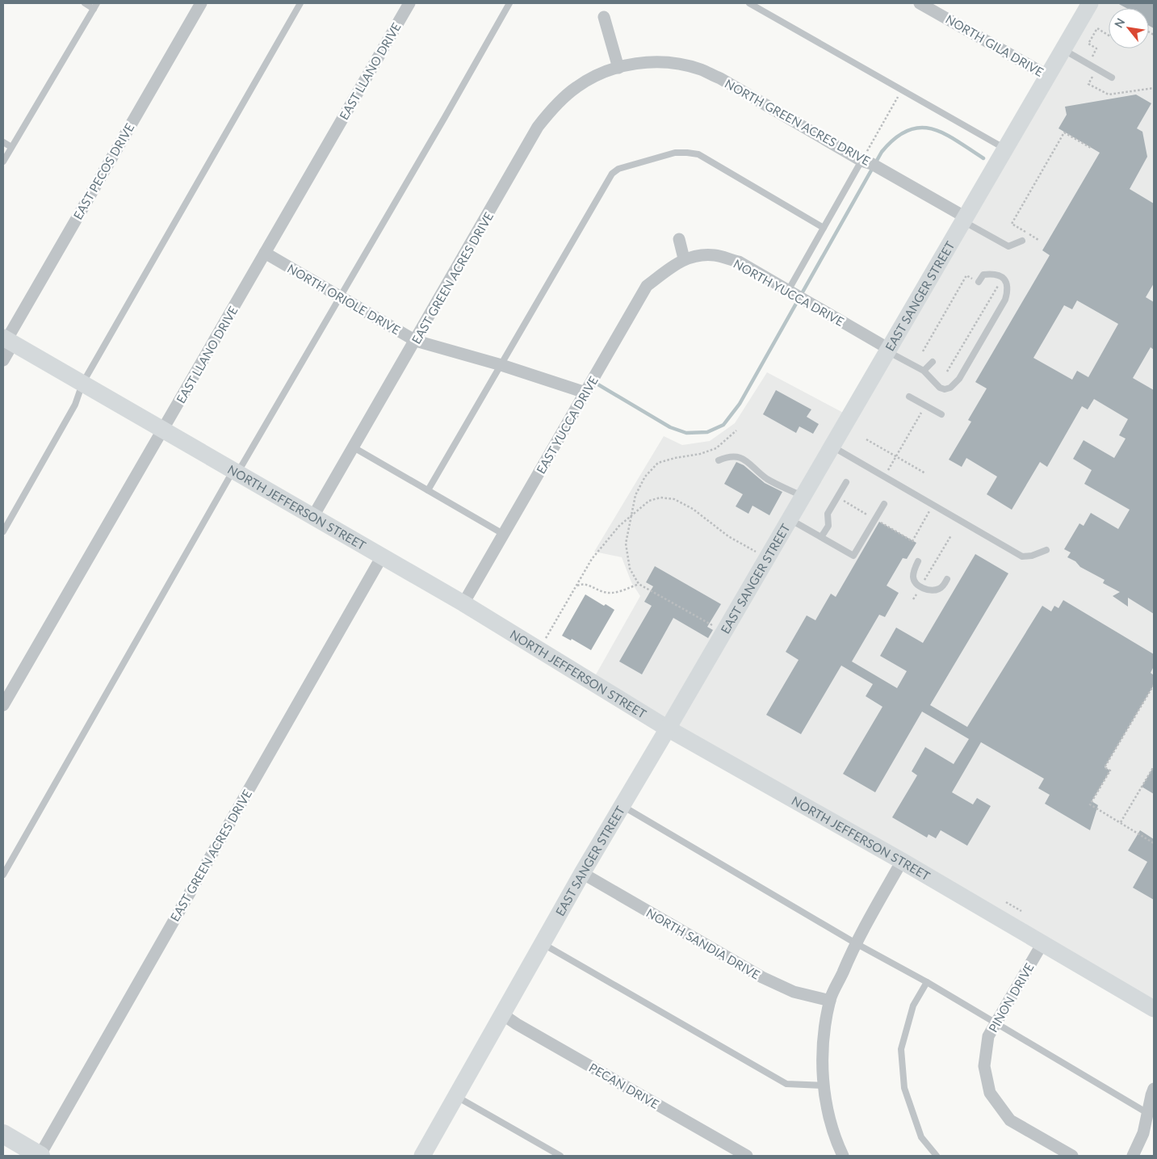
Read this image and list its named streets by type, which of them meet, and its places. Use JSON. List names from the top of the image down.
{
  "streets": {
    "main road": ["EAST SANGER STREET", "NORTH JEFFERSON STREET"],
    "street": [
      "NORTH GILA DRIVE",
      "EAST LLANO DRIVE",
      "NORTH GREEN ACRES DRIVE",
      "EAST PECOS DRIVE",
      "EAST GREEN ACRES DRIVE",
      "NORTH YUCCA DRIVE",
      "NORTH ORIOLE DRIVE",
      "EAST YUCCA DRIVE",
      "NORTH SANDIA DRIVE",
      "PINON DRIVE",
      "PECAN DRIVE"
    ]
  },
  "crossings": [
    ["NORTH GILA DRIVE", "EAST SANGER STREET"],
    ["EAST LLANO DRIVE", "NORTH ORIOLE DRIVE"],
    ["EAST LLANO DRIVE", "NORTH JEFFERSON STREET"],
    ["NORTH GREEN ACRES DRIVE", "EAST GREEN ACRES DRIVE"],
    ["NORTH GREEN ACRES DRIVE", "EAST SANGER STREET"],
    ["EAST PECOS DRIVE", "NORTH JEFFERSON STREET"],
    ["EAST GREEN ACRES DRIVE", "NORTH ORIOLE DRIVE"],
    ["EAST GREEN ACRES DRIVE", "NORTH JEFFERSON STREET"],
    ["NORTH YUCCA DRIVE", "EAST SANGER STREET"],
    ["NORTH YUCCA DRIVE", "EAST YUCCA DRIVE"],
    ["EAST SANGER STREET", "NORTH JEFFERSON STREET"],
    ["EAST SANGER STREET", "NORTH SANDIA DRIVE"],
    ["EAST SANGER STREET", "PECAN DRIVE"],
    ["NORTH ORIOLE DRIVE", "EAST YUCCA DRIVE"],
    ["EAST YUCCA DRIVE", "NORTH JEFFERSON STREET"],
    ["NORTH JEFFERSON STREET", "PINON DRIVE"]
  ],
  "north": "top left"
}
